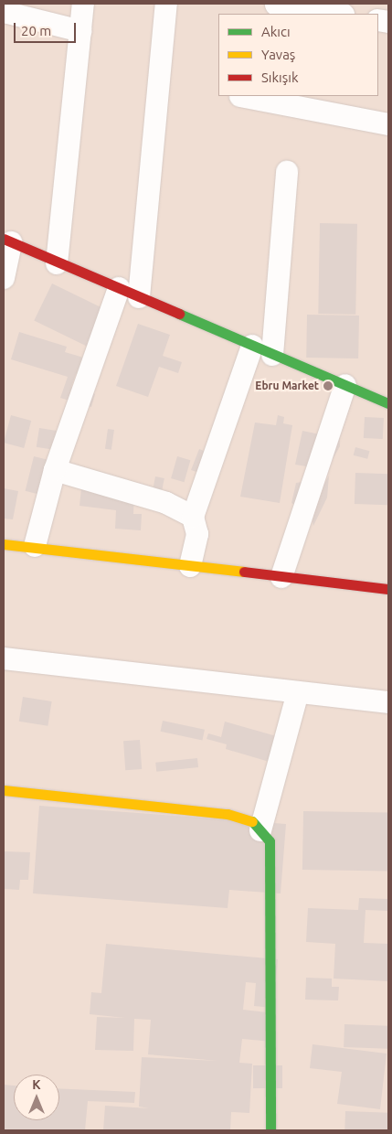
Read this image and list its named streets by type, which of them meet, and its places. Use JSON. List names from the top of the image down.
{
  "places": ["Ebru Market"],
  "legend": ["Akıcı", "Yavaş", "Sıkışık"],
  "scale_bar": "20 m",
  "north": "top"
}
